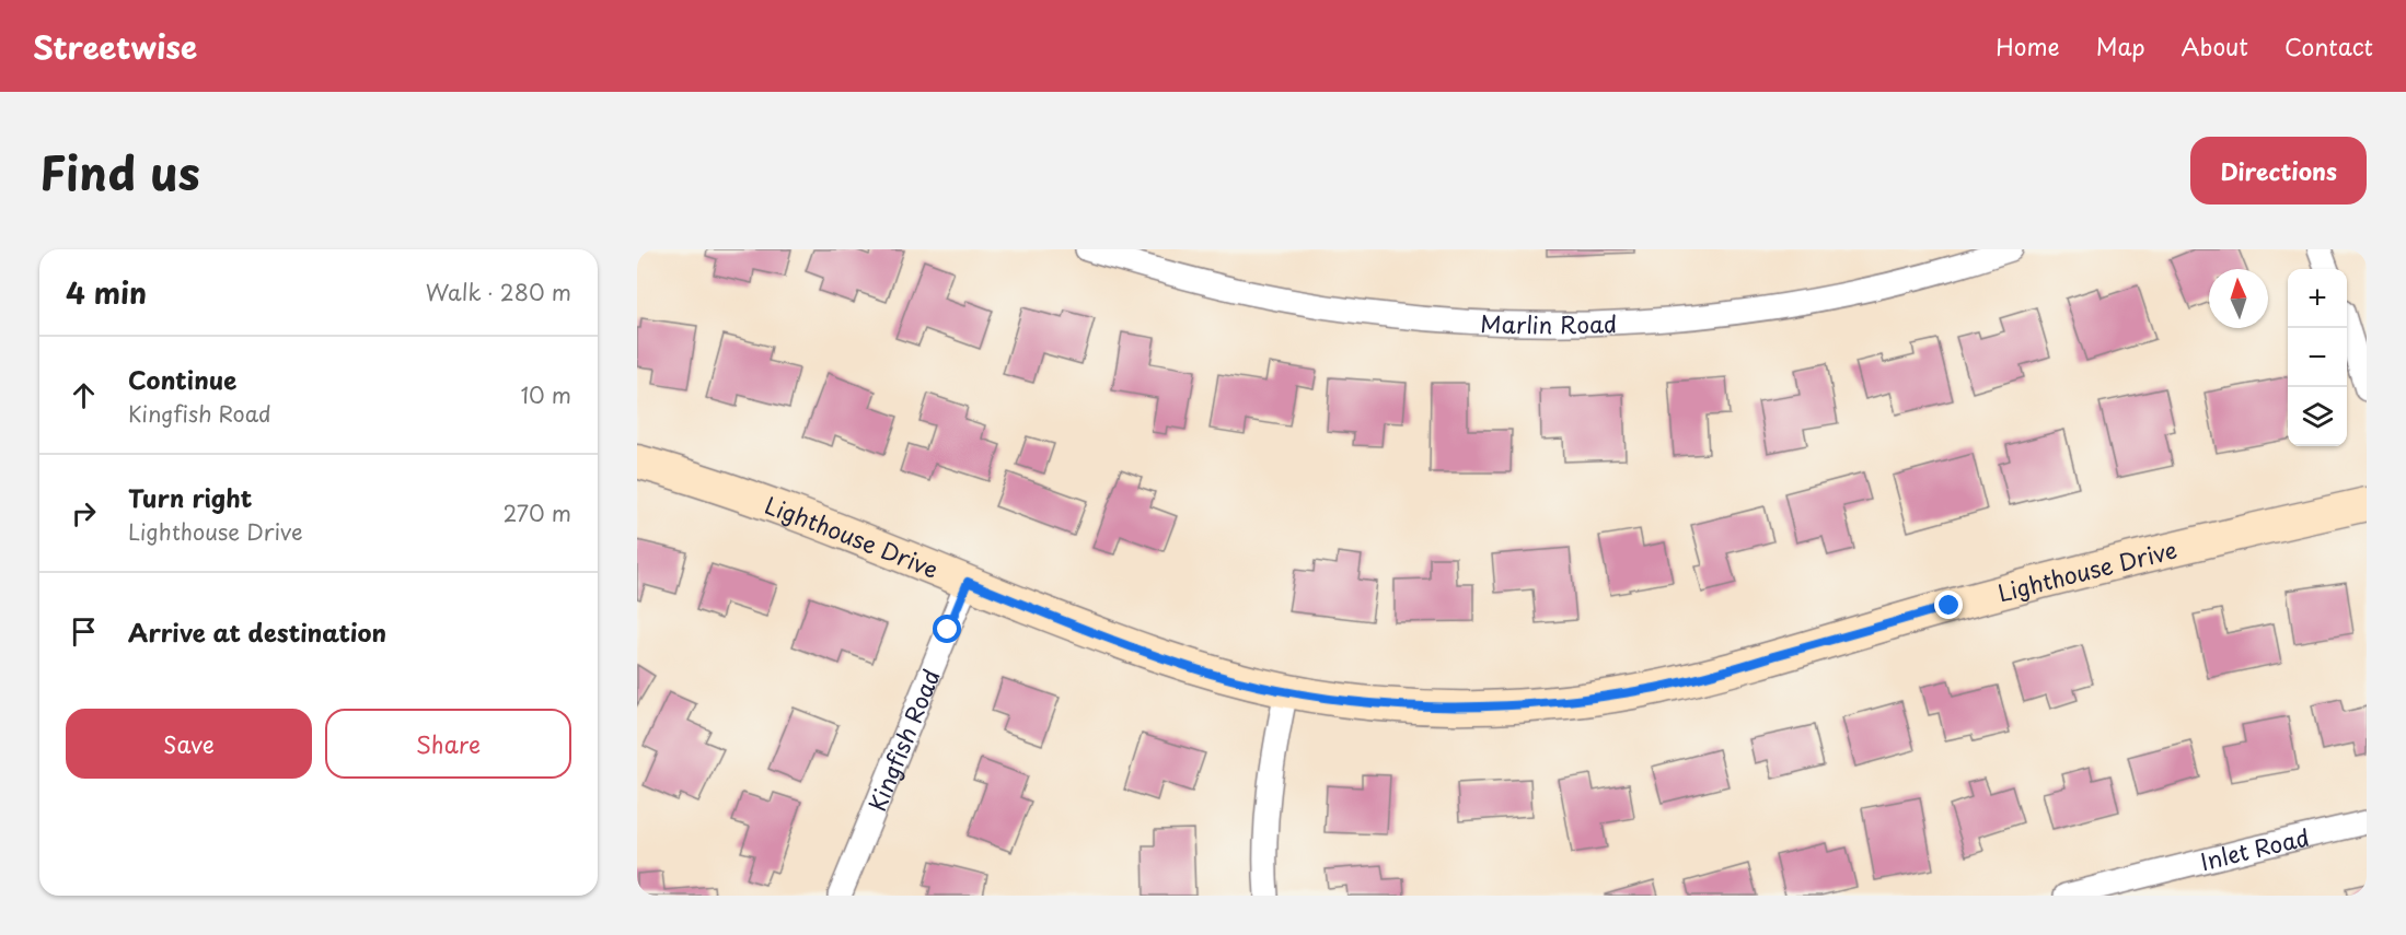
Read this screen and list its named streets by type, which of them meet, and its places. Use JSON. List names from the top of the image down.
{
  "streets": {
    "street": [
      "Marlin Road",
      "Lighthouse Drive",
      "Kingfish Road",
      "Inlet Road"
    ]
  },
  "crossings": [
    ["Lighthouse Drive", "Kingfish Road"]
  ],
  "north": "top",
  "page": {
    "header": "Streetwise",
    "nav": [
      "Home",
      "Map",
      "About",
      "Contact"
    ],
    "title": "Find us",
    "buttons": [
      "Directions",
      ["Save", "Share"]
    ],
    "heading": ["4 min", "Walk · 280 m"],
    "map_buttons": ["+", "−"],
    "list": [
      ["Continue", "Kingfish Road", "10 m"],
      ["Turn right", "Lighthouse Drive", "270 m"],
      "Arrive at destination"
    ]
  }
}
